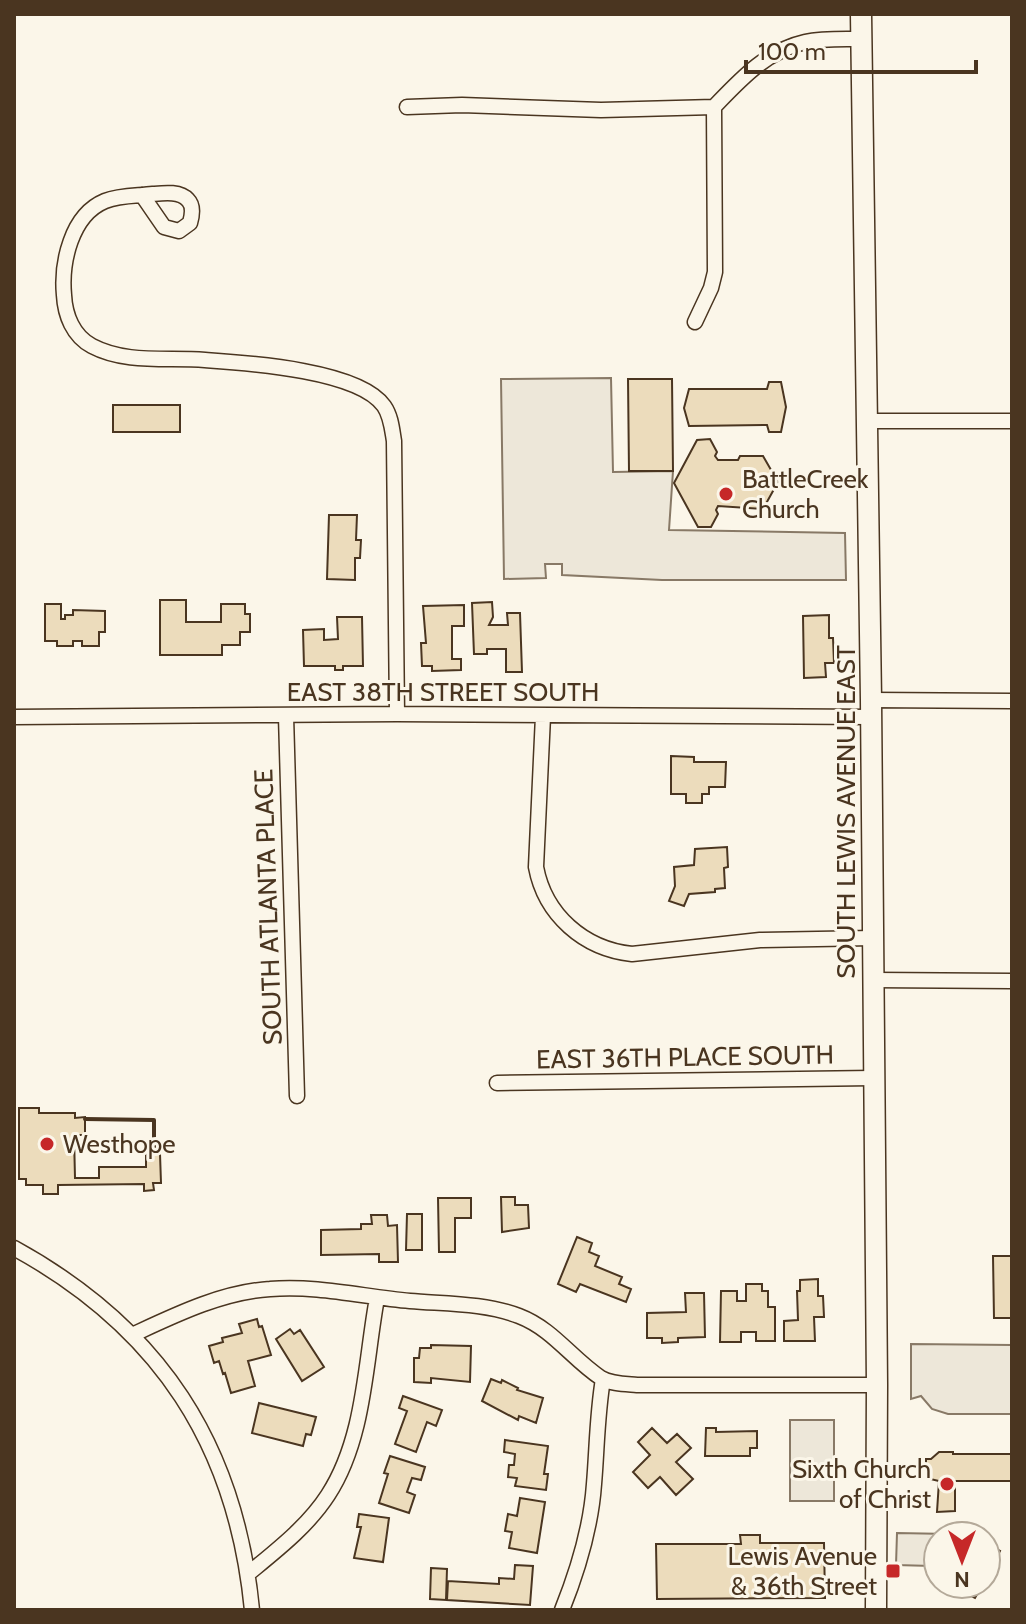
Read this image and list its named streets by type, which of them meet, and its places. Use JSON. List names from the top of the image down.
{
  "streets": {
    "main road": ["SOUTH LEWIS AVENUE EAST"],
    "street": ["EAST 38TH STREET SOUTH", "SOUTH ATLANTA PLACE", "EAST 36TH PLACE SOUTH"]
  },
  "crossings": [
    ["EAST 38TH STREET SOUTH", "SOUTH LEWIS AVENUE EAST"],
    ["EAST 38TH STREET SOUTH", "SOUTH ATLANTA PLACE"],
    ["SOUTH LEWIS AVENUE EAST", "EAST 36TH PLACE SOUTH"]
  ],
  "places": {
    "other": ["BattleCreek Church", "Westhope", "Sixth Church of Christ"],
    "transit": ["Lewis Avenue & 36th Street"]
  },
  "scale_bar": "100 m",
  "north": "bottom"
}
